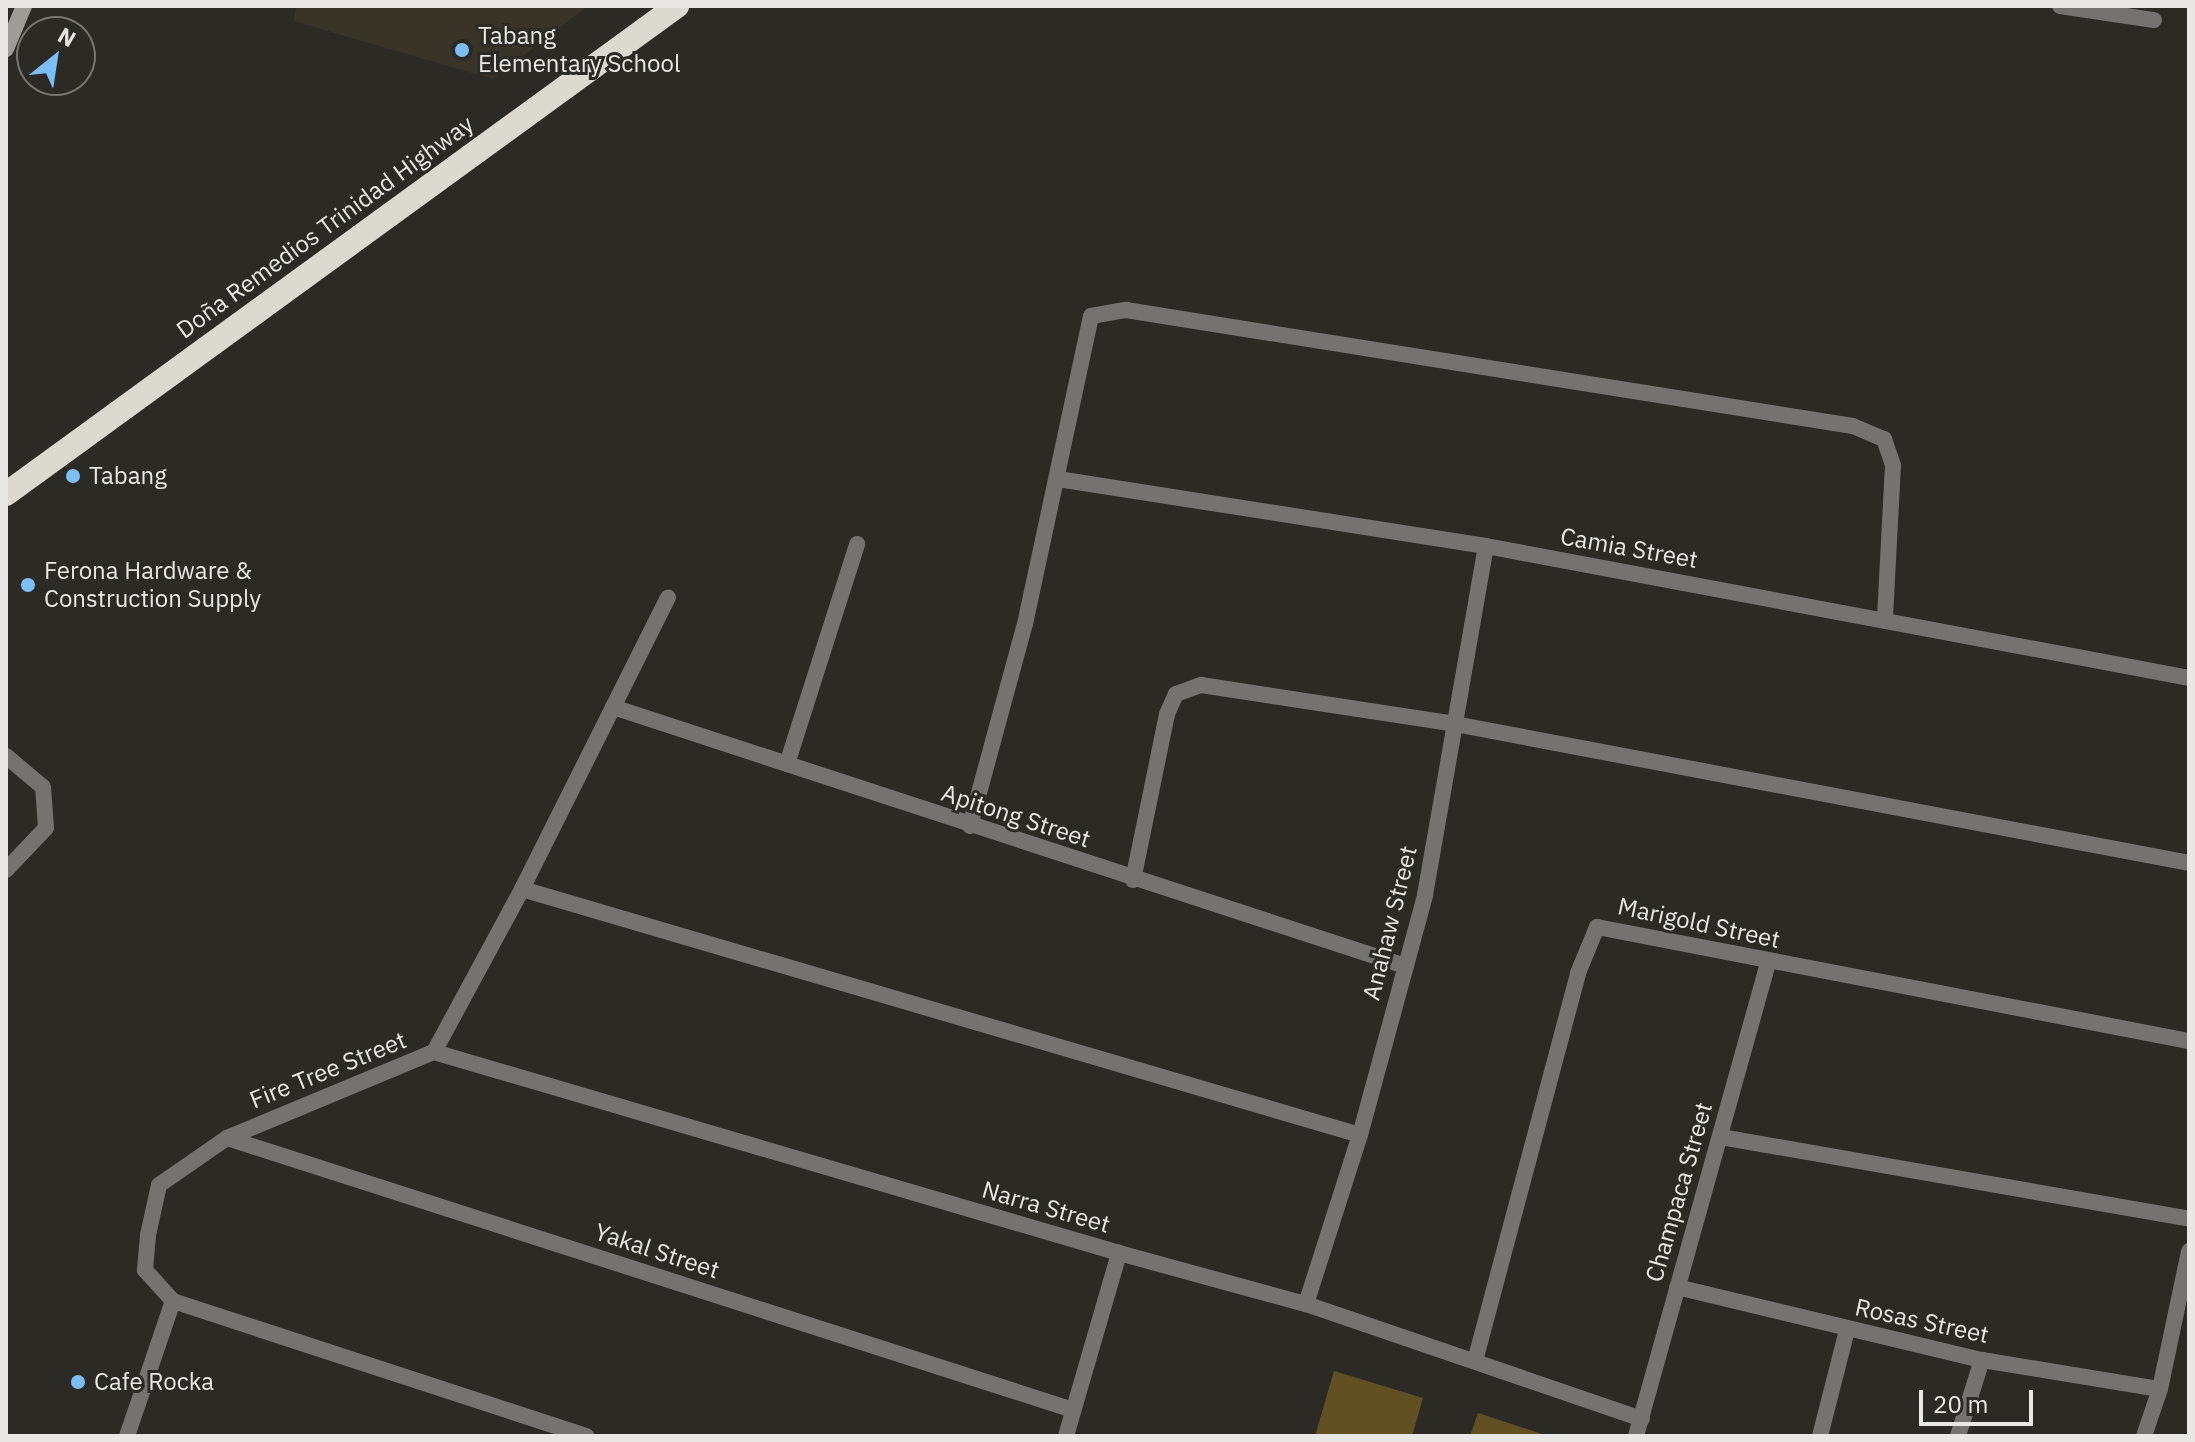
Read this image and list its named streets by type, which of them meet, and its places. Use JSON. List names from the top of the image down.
{
  "streets": {
    "highway": ["Doña Remedios Trinidad Highway"],
    "street": [
      "Camia Street",
      "Apitong Street",
      "Anahaw Street",
      "Marigold Street",
      "Fire Tree Street",
      "Champaca Street",
      "Narra Street",
      "Yakal Street",
      "Rosas Street"
    ]
  },
  "crossings": [
    ["Camia Street", "Anahaw Street"],
    ["Apitong Street", "Anahaw Street"],
    ["Apitong Street", "Fire Tree Street"],
    ["Anahaw Street", "Narra Street"],
    ["Marigold Street", "Champaca Street"],
    ["Marigold Street", "Narra Street"],
    ["Fire Tree Street", "Narra Street"],
    ["Fire Tree Street", "Yakal Street"],
    ["Champaca Street", "Narra Street"],
    ["Champaca Street", "Rosas Street"]
  ],
  "places": [
    "Tabang Elementary School",
    "Tabang",
    "Ferona Hardware & Construction Supply",
    "Cafe Rocka"
  ],
  "scale_bar": "20 m",
  "north": "top right"
}
